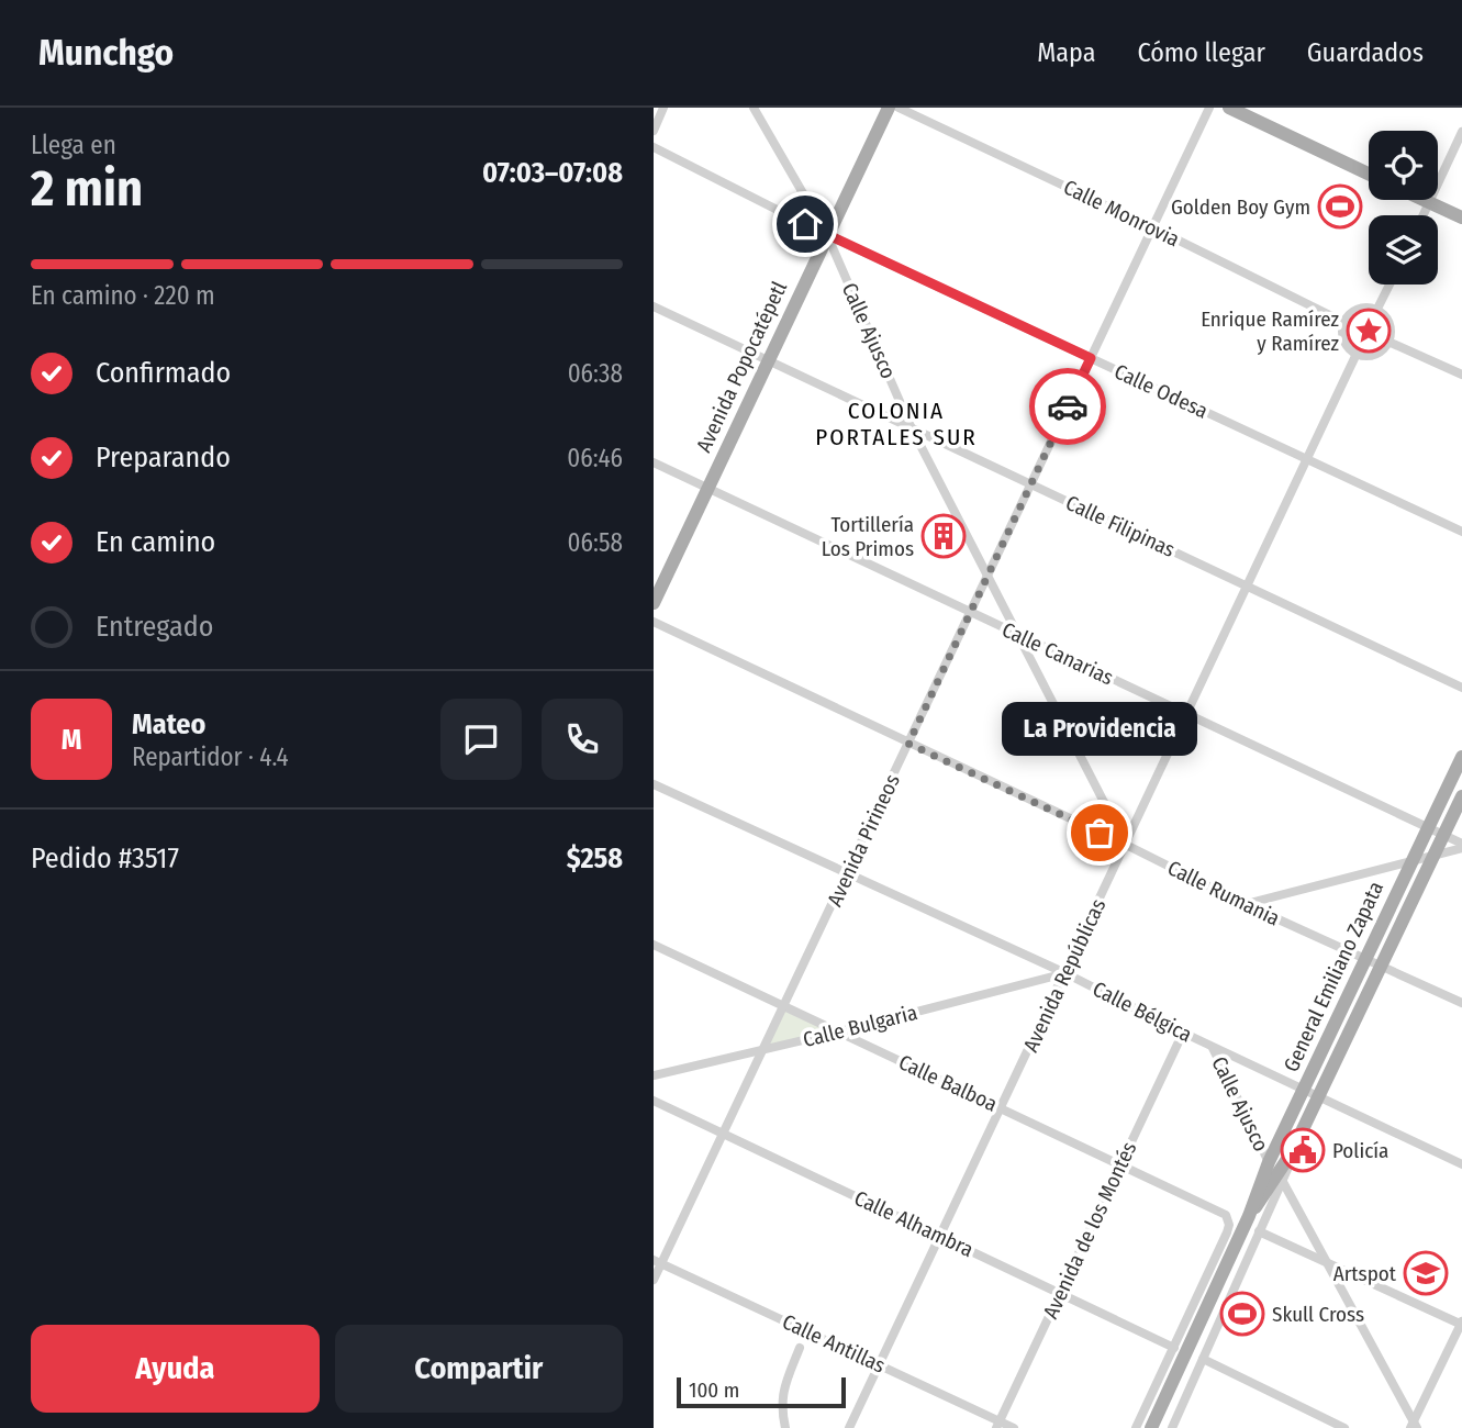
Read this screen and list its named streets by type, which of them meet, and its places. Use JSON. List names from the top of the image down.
{
  "streets": {
    "main road": ["Avenida Popocatépetl", "General Emiliano Zapata"],
    "street": [
      "Calle Monrovia",
      "Calle Ajusco",
      "Calle Odesa",
      "Calle Filipinas",
      "Calle Canarias",
      "Avenida Pirineos",
      "Calle Rumania",
      "Avenida Repúblicas",
      "Calle Bélgica",
      "Calle Bulgaria",
      "Calle Balboa",
      "Calle Alhambra",
      "Avenida de los Montés",
      "Calle Antillas"
    ]
  },
  "crossings": [
    ["Calle Monrovia", "Avenida Pirineos"],
    ["Calle Monrovia", "Avenida Repúblicas"],
    ["Calle Ajusco", "Avenida Popocatépetl"],
    ["Calle Ajusco", "Calle Odesa"],
    ["Calle Ajusco", "Calle Filipinas"],
    ["Calle Ajusco", "Calle Canarias"],
    ["Calle Ajusco", "Avenida Pirineos"],
    ["Calle Ajusco", "Calle Rumania"],
    ["Calle Ajusco", "Avenida Repúblicas"],
    ["Calle Ajusco", "General Emiliano Zapata"],
    ["Calle Ajusco", "Calle Bélgica"],
    ["Avenida Popocatépetl", "Calle Odesa"],
    ["Avenida Popocatépetl", "Calle Filipinas"],
    ["Avenida Popocatépetl", "Calle Canarias"],
    ["Calle Odesa", "Avenida Pirineos"],
    ["Calle Odesa", "Avenida Repúblicas"],
    ["Calle Filipinas", "Avenida Pirineos"],
    ["Calle Filipinas", "Avenida Repúblicas"],
    ["Calle Canarias", "Avenida Pirineos"],
    ["Calle Canarias", "Avenida Repúblicas"],
    ["Calle Canarias", "General Emiliano Zapata"],
    ["Avenida Pirineos", "Calle Rumania"],
    ["Avenida Pirineos", "Calle Bélgica"],
    ["Avenida Pirineos", "Calle Bulgaria"],
    ["Avenida Pirineos", "Calle Balboa"],
    ["Avenida Pirineos", "Calle Alhambra"],
    ["Avenida Pirineos", "Calle Antillas"],
    ["Calle Rumania", "Avenida Repúblicas"],
    ["Calle Rumania", "General Emiliano Zapata"],
    ["Avenida Repúblicas", "Calle Bélgica"],
    ["Avenida Repúblicas", "Calle Bulgaria"],
    ["Avenida Repúblicas", "Calle Balboa"],
    ["Avenida Repúblicas", "Calle Alhambra"],
    ["Avenida Repúblicas", "Calle Antillas"],
    ["General Emiliano Zapata", "Calle Bélgica"],
    ["Calle Bélgica", "Calle Bulgaria"],
    ["Calle Bélgica", "Avenida de los Montés"],
    ["Calle Bulgaria", "Calle Balboa"],
    ["Calle Balboa", "Calle Alhambra"],
    ["Calle Balboa", "Avenida de los Montés"],
    ["Calle Alhambra", "Avenida de los Montés"],
    ["Avenida de los Montés", "Calle Antillas"]
  ],
  "districts": ["COLONIA PORTALES SUR"],
  "places": {
    "sports": ["Golden Boy Gym", "Skull Cross"],
    "place": ["Enrique Ramírez y Ramírez"],
    "building": ["Tortillería Los Primos"],
    "other": ["La Providencia"],
    "public building": ["Policía"],
    "school or university": ["Artspot"]
  },
  "scale_bar": "100 m",
  "page": {
    "header": "Munchgo",
    "nav": ["Mapa", "Cómo llegar", "Guardados"],
    "heading": ["2 min", "Llega en", "07:03–07:08"],
    "panel": [
      "Mateo",
      "Repartidor · 4.4",
      "Pedido #3517",
      "$258"
    ],
    "bar": "En camino · 220 m",
    "list": [
      ["Confirmado", "06:38"],
      ["Preparando", "06:46"],
      ["En camino", "06:58"],
      "Entregado"
    ],
    "round": "M",
    "bubble": "La Providencia",
    "buttons": ["Ayuda", "Compartir"],
    "scale": "100 m"
  }
}
